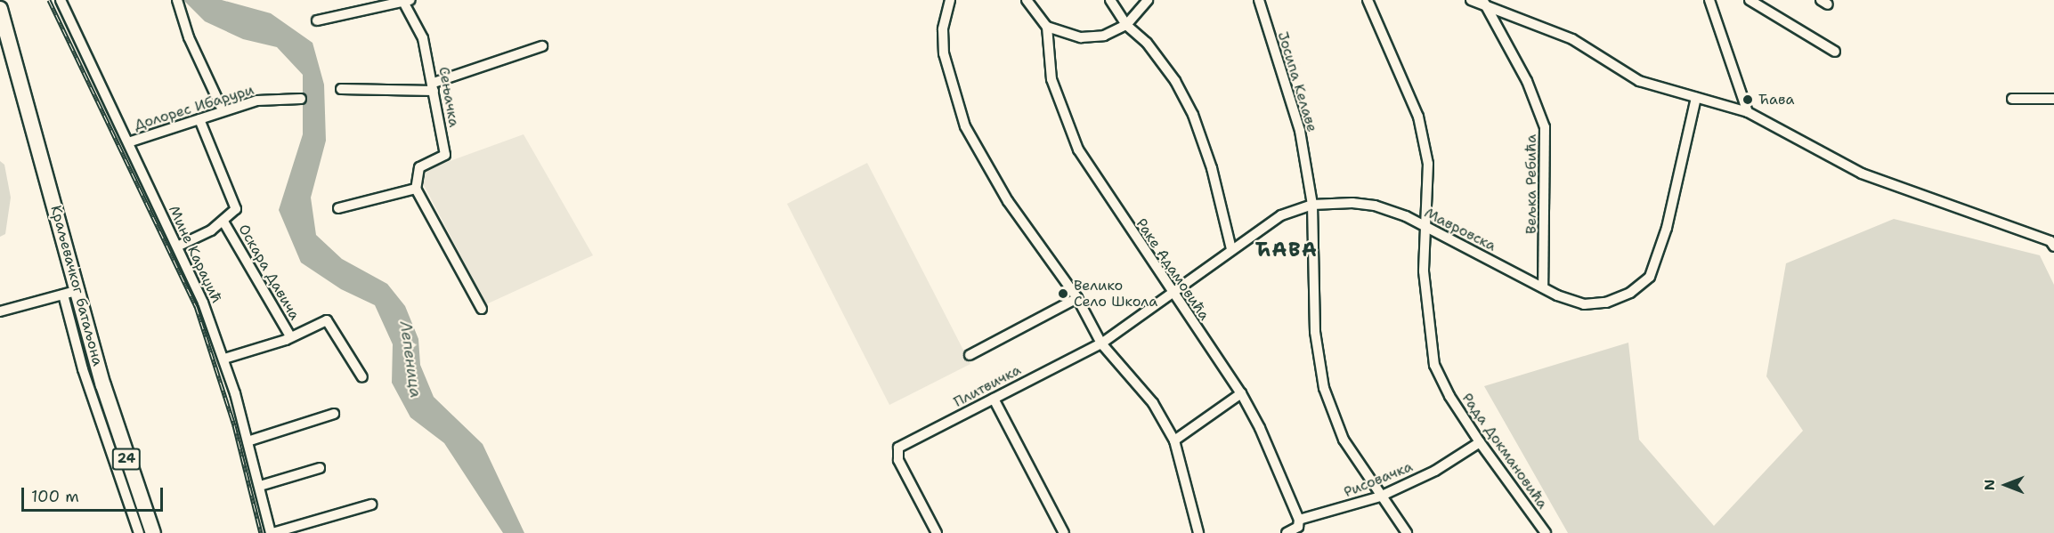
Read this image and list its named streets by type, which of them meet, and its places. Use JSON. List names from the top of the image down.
{
  "streets": {
    "main road": ["Краљевачког батаљона", "24"],
    "street": [
      "Јосипа Келаве",
      "Сењачка",
      "Долорес Ибарури",
      "Вељка Ребића",
      "Мавровска",
      "Мине Караџић",
      "Раке Адамовића",
      "Оскара Давича",
      "Плитвичка",
      "Рада Докмановића",
      "Рисовачка"
    ]
  },
  "crossings": [
    ["Јосипа Келаве", "Мавровска"],
    ["Јосипа Келаве", "Рисовачка"],
    ["Долорес Ибарури", "Мине Караџић"],
    ["Долорес Ибарури", "Оскара Давича"],
    ["Вељка Ребића", "Мавровска"],
    ["Мавровска", "Раке Адамовића"],
    ["Мавровска", "Плитвичка"],
    ["Мавровска", "Рада Докмановића"],
    ["Мине Караџић", "Оскара Давича"],
    ["Раке Адамовића", "Рисовачка"],
    ["Рада Докмановића", "Рисовачка"]
  ],
  "districts": ["ЋАВА"],
  "water": ["Лепеница"],
  "places": ["Ћава", "Велико Село Школа"],
  "scale_bar": "100 m",
  "north": "left"
}
